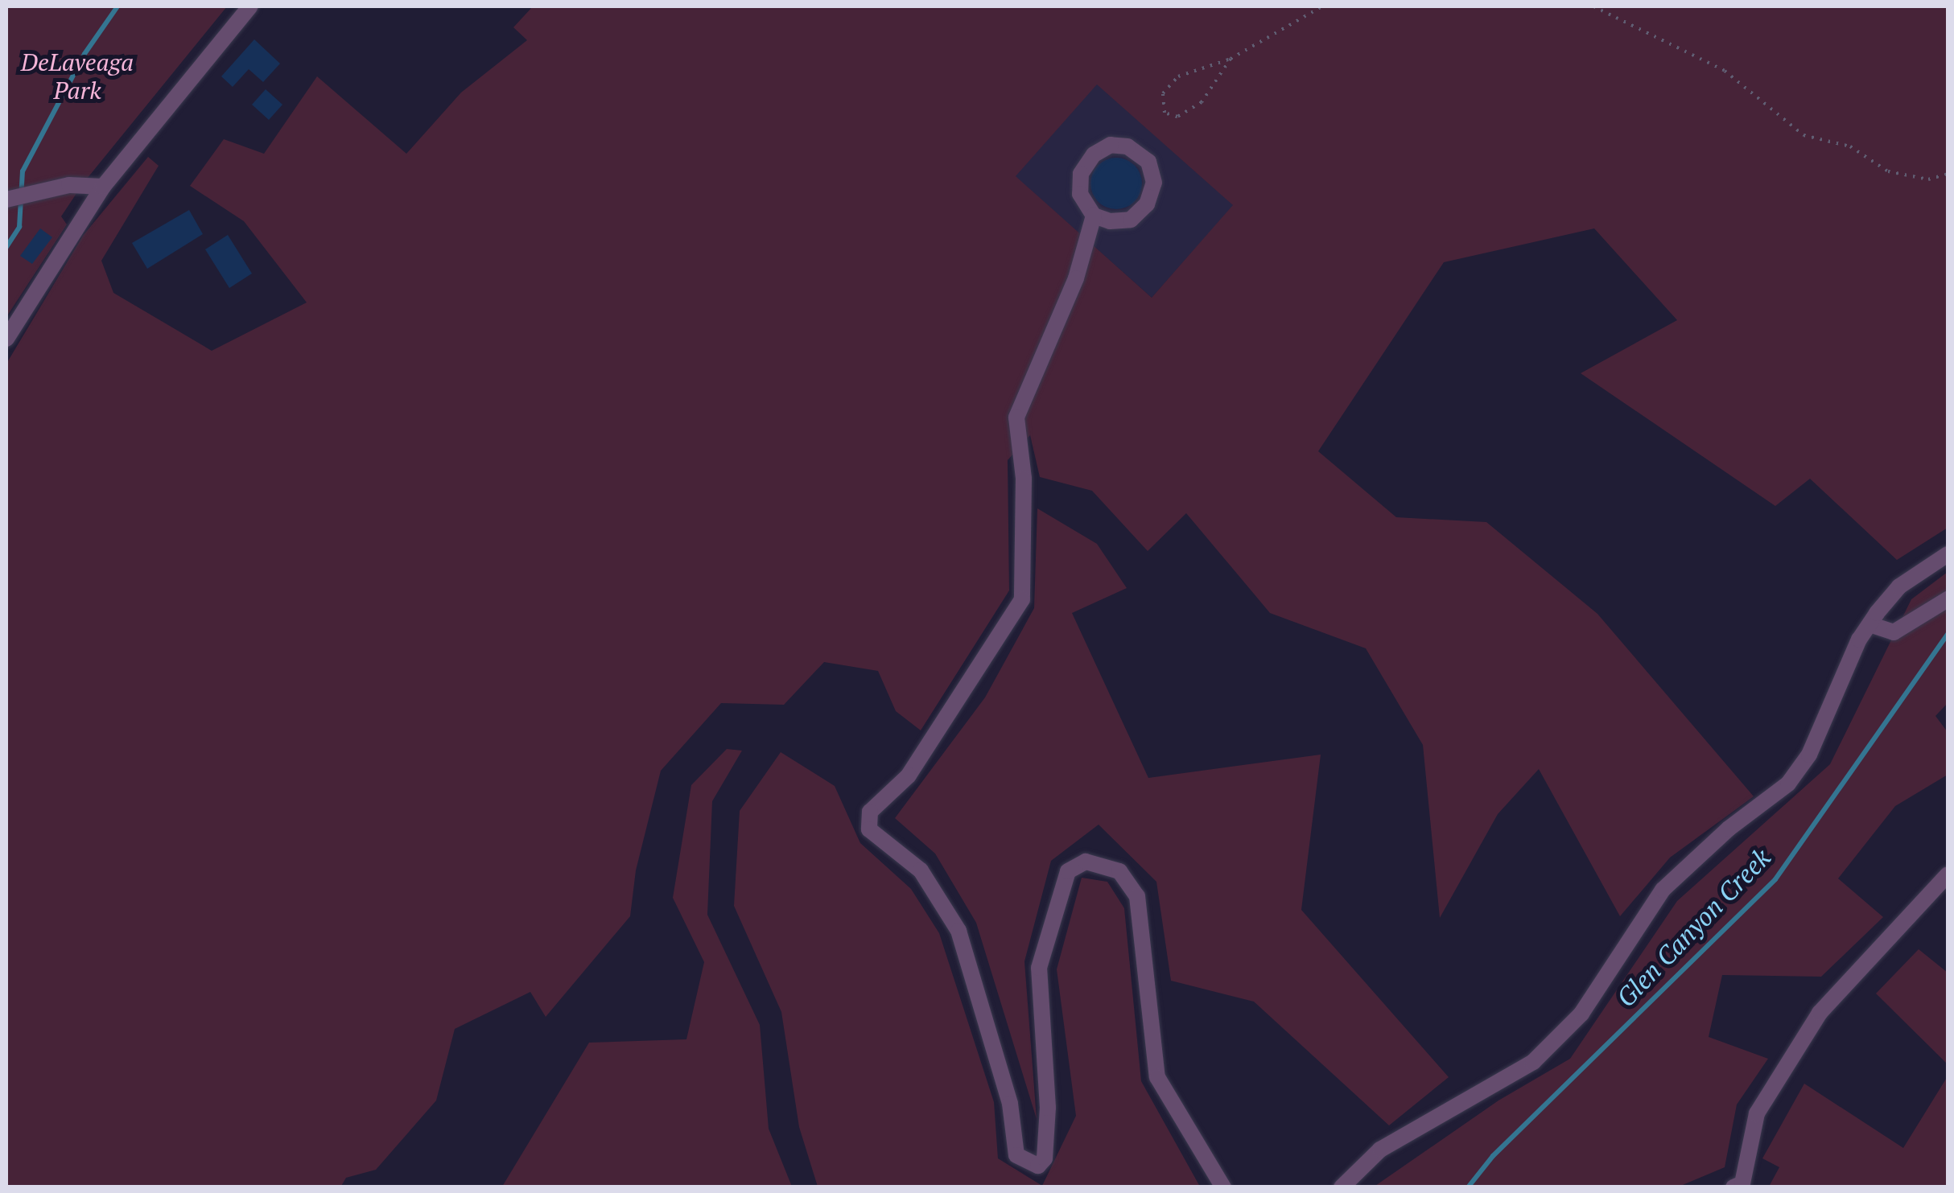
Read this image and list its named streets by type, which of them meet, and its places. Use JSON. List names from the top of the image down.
{
  "water": ["Glen Canyon Creek"],
  "parks": ["DeLaveaga Park"]
}
